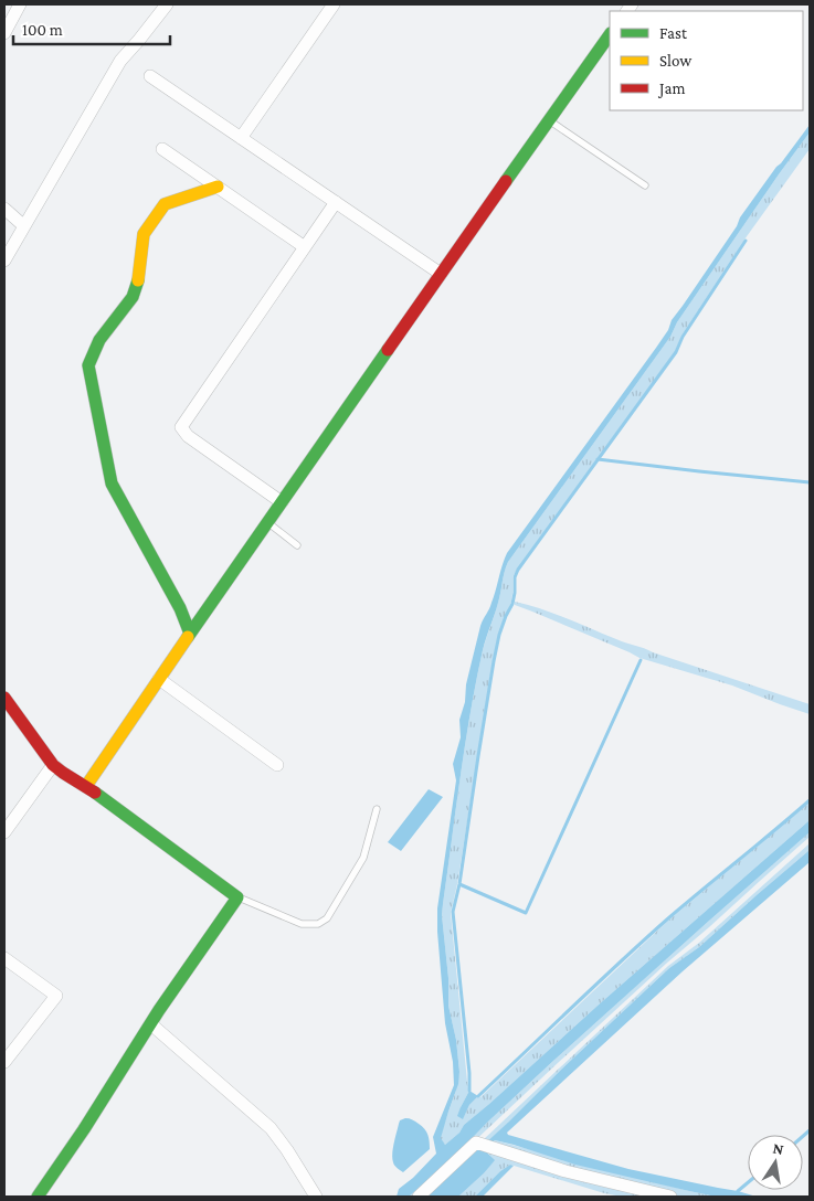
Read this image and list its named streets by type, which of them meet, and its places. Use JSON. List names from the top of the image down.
{
  "legend": ["Fast", "Slow", "Jam"],
  "scale_bar": "100 m",
  "north": "top"
}
